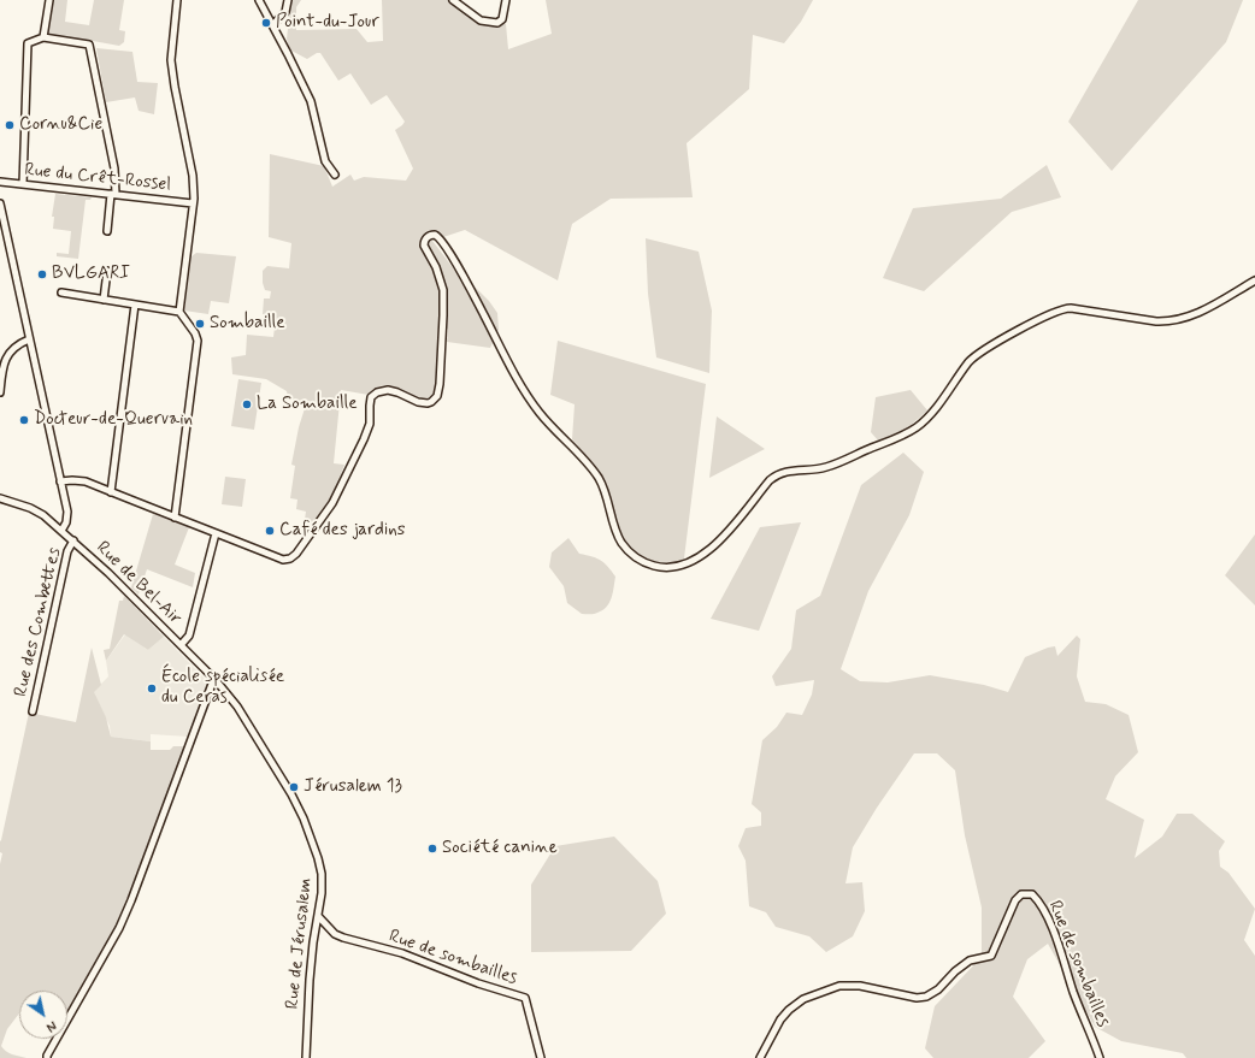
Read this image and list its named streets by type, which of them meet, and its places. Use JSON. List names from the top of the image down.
{
  "streets": {
    "street": [
      "Rue du Crêt-Rossel",
      "Rue de Bel-Air",
      "Rue des Combettes",
      "Rue de Jérusalem",
      "Rue de sombailles"
    ]
  },
  "crossings": [
    ["Rue de Bel-Air", "Rue des Combettes"],
    ["Rue de Bel-Air", "Rue de Jérusalem"],
    ["Rue de Jérusalem", "Rue de sombailles"]
  ],
  "places": [
    "Point-du-Jour",
    "Cornu&Cie",
    "BVLGARI",
    "Sombaille",
    "La Sombaille",
    "Docteur-de-Quervain",
    "Café des jardins",
    "École spécialisée du Ceras",
    "Jérusalem 13",
    "Société canine"
  ],
  "north": "bottom right"
}
